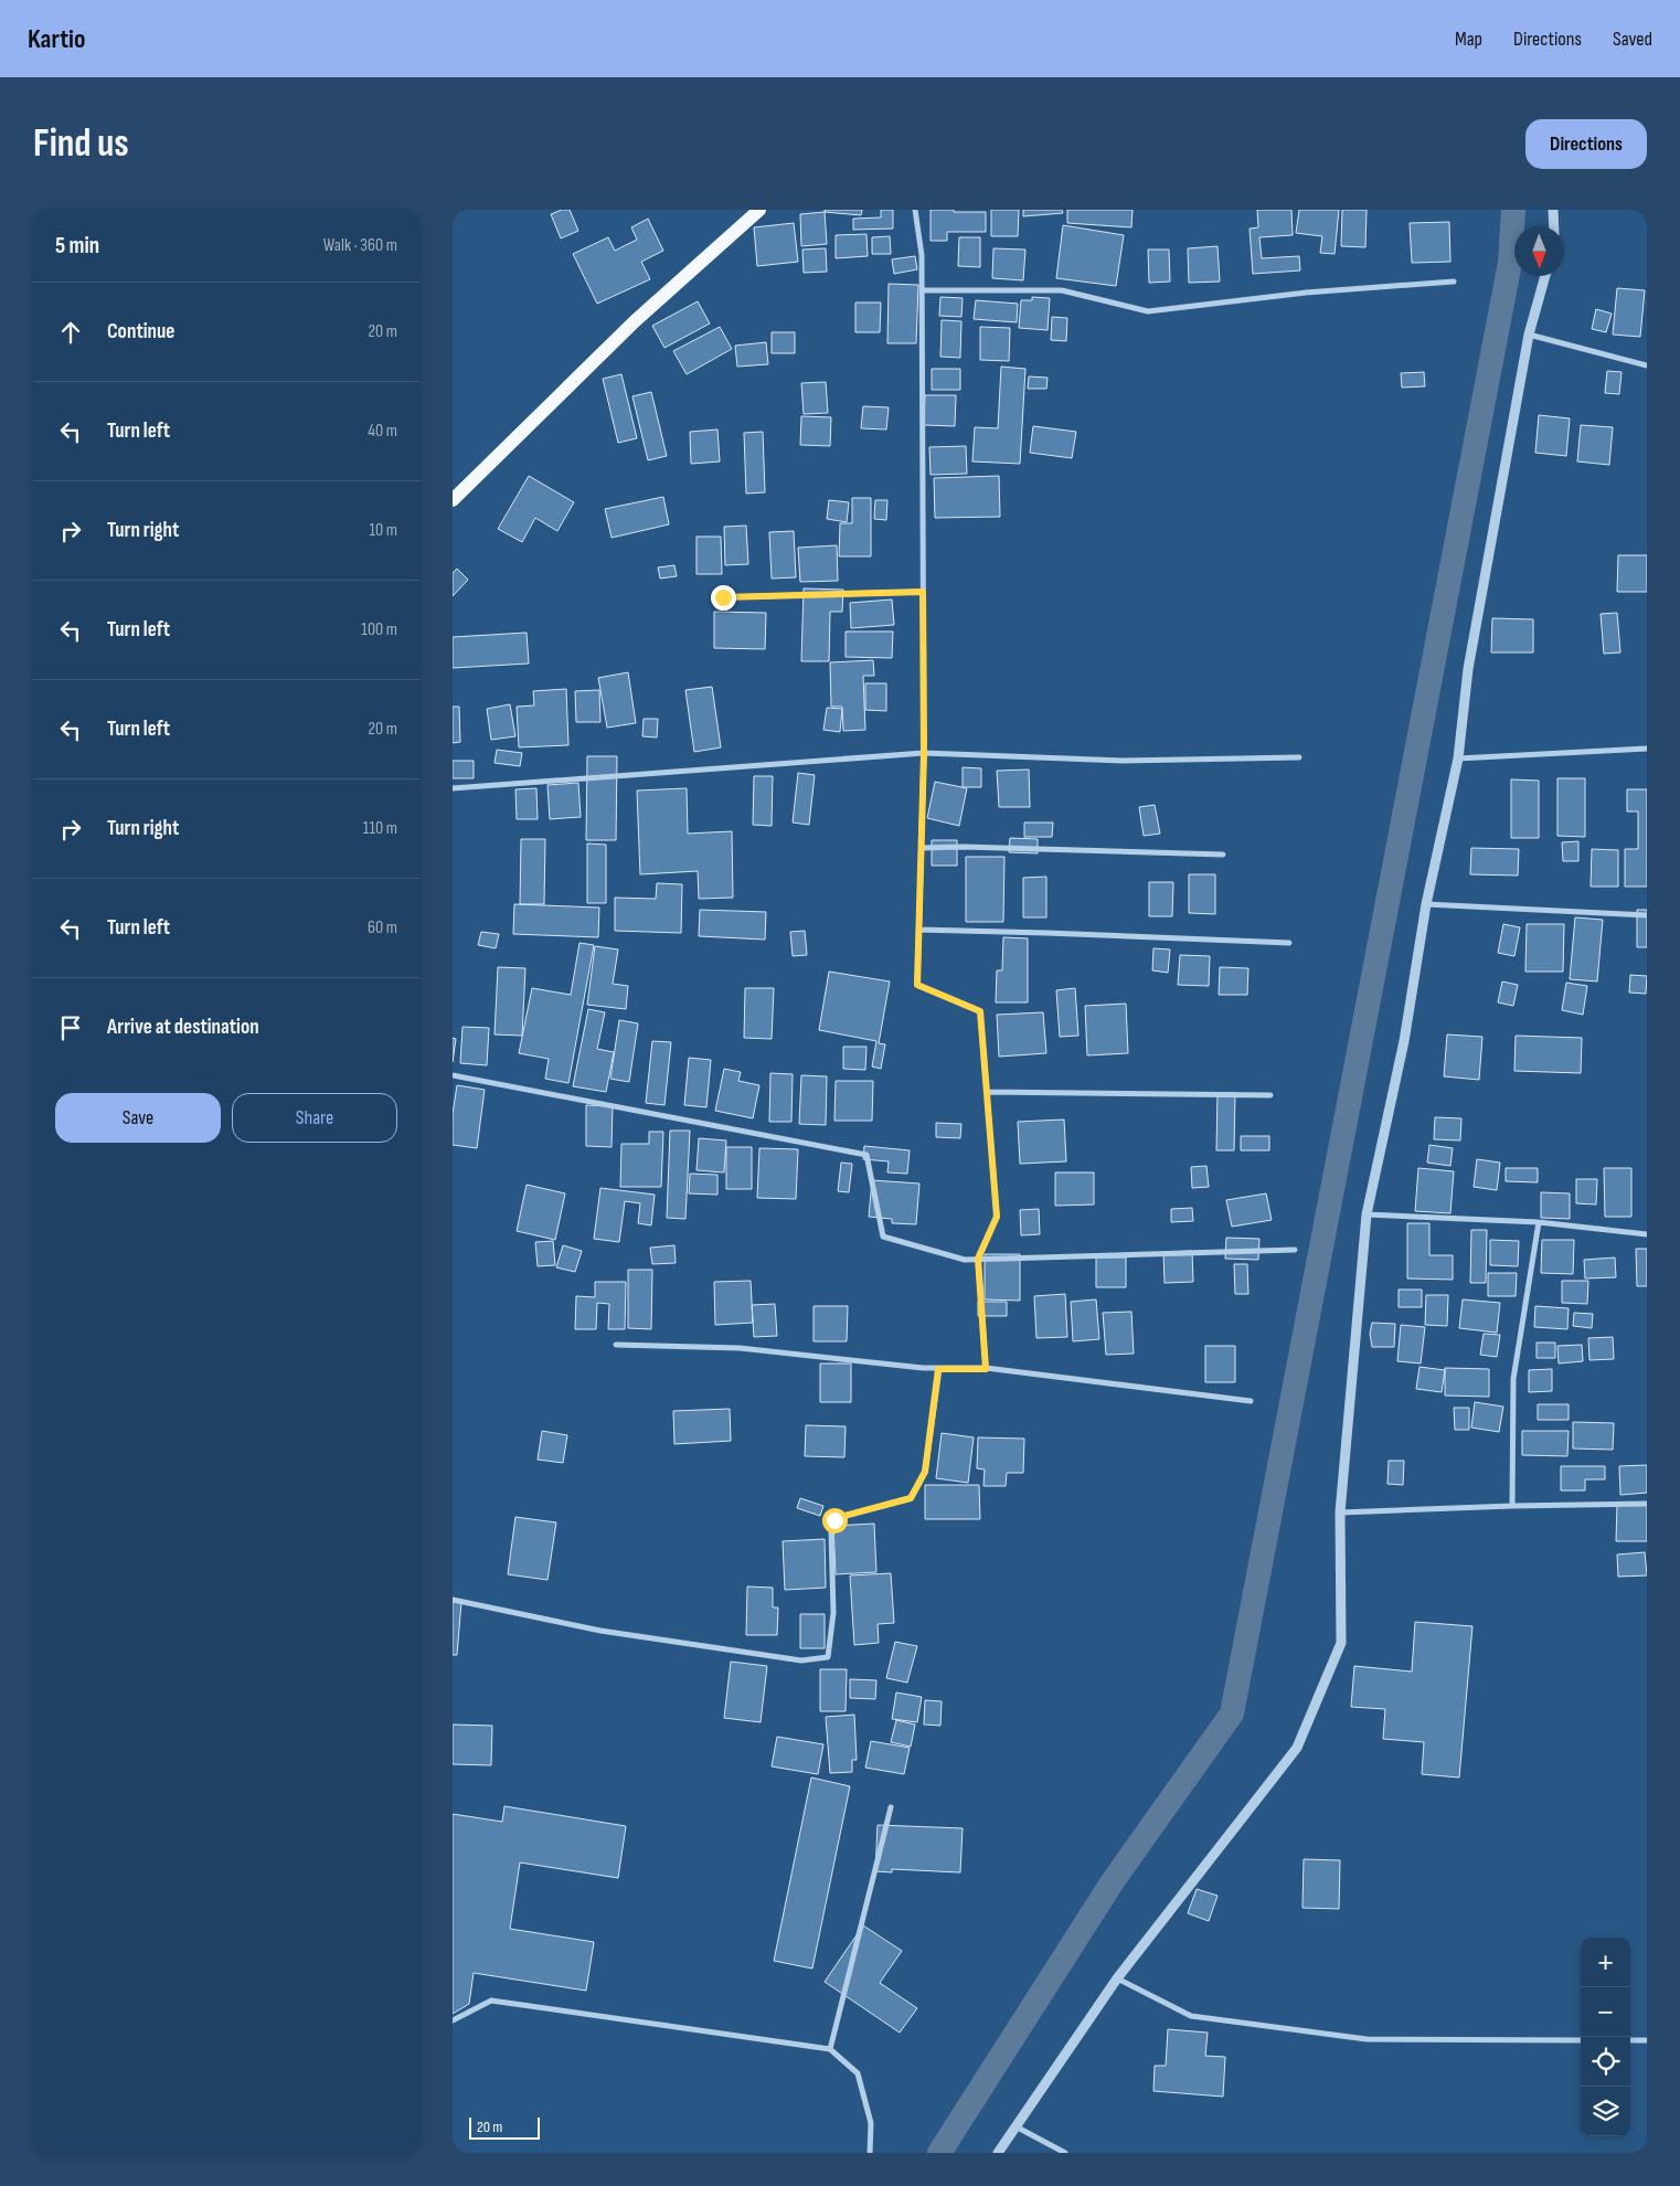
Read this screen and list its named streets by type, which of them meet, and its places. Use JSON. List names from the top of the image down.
{
  "scale_bar": "20 m",
  "north": "bottom",
  "page": {
    "header": "Kartio",
    "nav": ["Map", "Directions", "Saved"],
    "buttons": [
      "Directions",
      ["Save", "Share"]
    ],
    "title": "Find us",
    "heading": ["5 min", "Walk · 360 m"],
    "list": [
      ["Continue", "20 m"],
      ["Turn left", "40 m"],
      ["Turn right", "10 m"],
      ["Turn left", "100 m"],
      ["Turn left", "20 m"],
      ["Turn right", "110 m"],
      ["Turn left", "60 m"],
      "Arrive at destination"
    ],
    "map_buttons": ["+", "−"],
    "scale": "20 m"
  }
}
